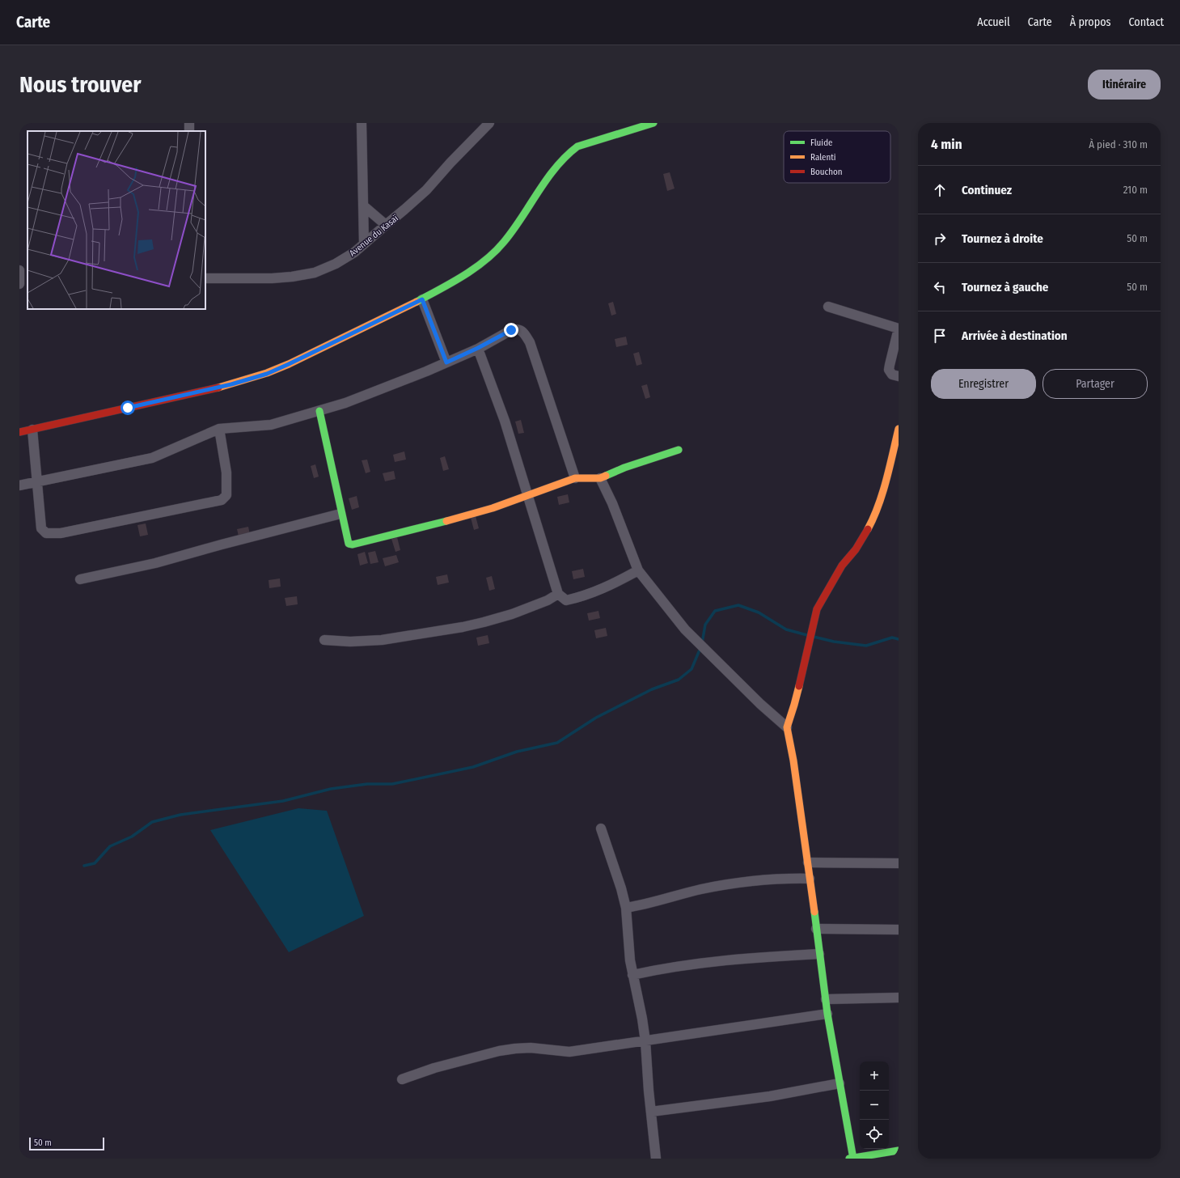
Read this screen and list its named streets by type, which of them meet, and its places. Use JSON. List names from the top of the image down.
{
  "streets": {
    "street": ["Avenue du Kasaï"]
  },
  "legend": ["Fluide", "Ralenti", "Bouchon"],
  "scale_bar": "50 m",
  "page": {
    "header": "Carte",
    "nav": [
      "Accueil",
      "Carte",
      "À propos",
      "Contact"
    ],
    "buttons": [
      "Itinéraire",
      ["Enregistrer", "Partager"]
    ],
    "title": "Nous trouver",
    "heading": ["4 min", "À pied · 310 m"],
    "list": [
      ["Continuez", "210 m"],
      ["Tournez à droite", "50 m"],
      ["Tournez à gauche", "50 m"],
      "Arrivée à destination"
    ],
    "map_buttons": ["+", "−"],
    "scale": "50 m"
  }
}
